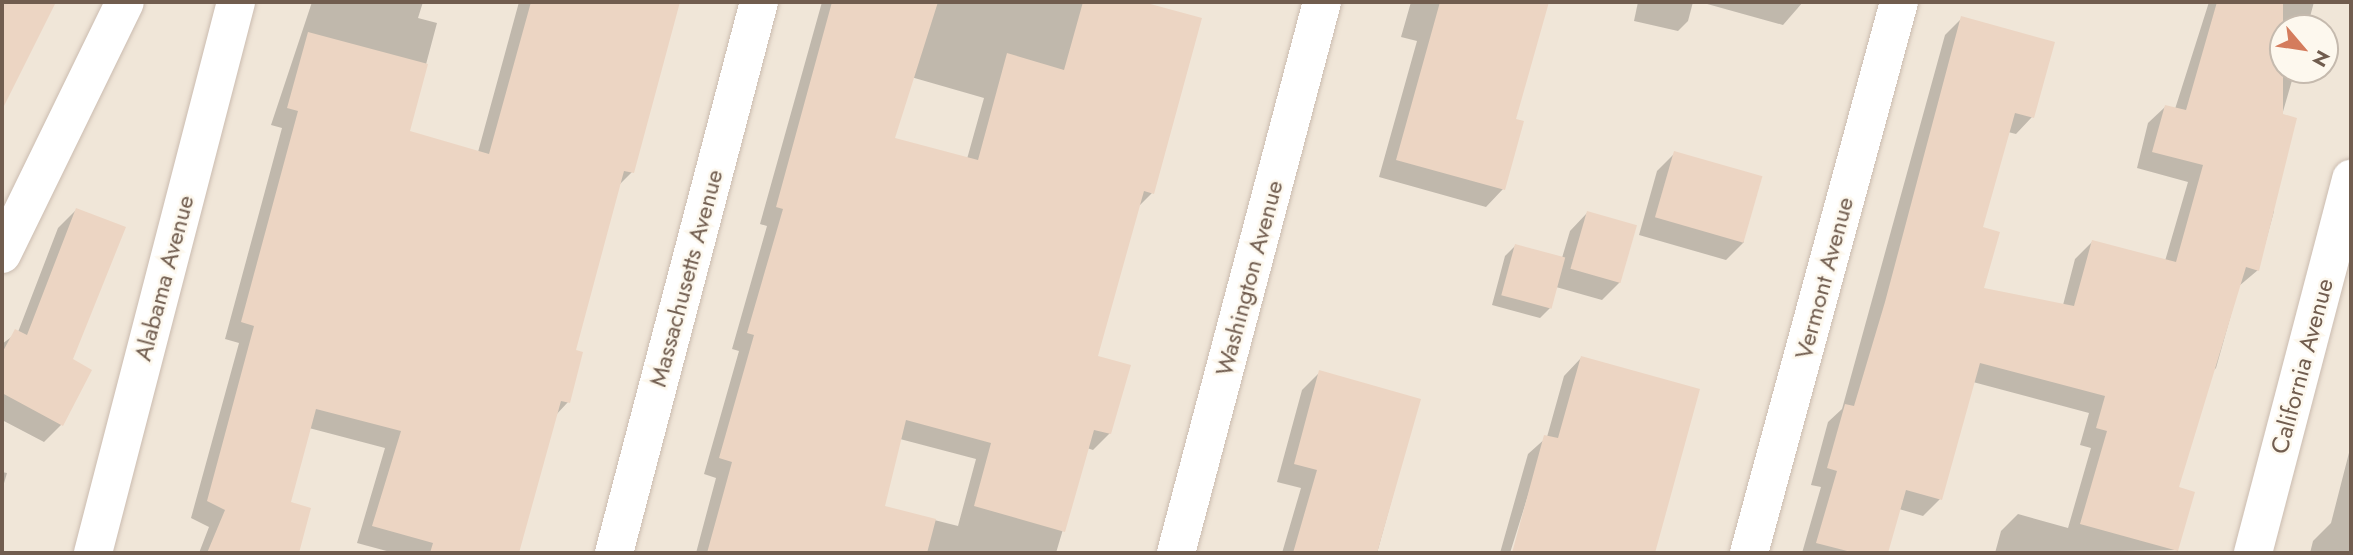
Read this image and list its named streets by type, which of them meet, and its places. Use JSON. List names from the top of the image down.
{
  "streets": {
    "street": [
      "Alabama Avenue",
      "Massachusetts Avenue",
      "Washington Avenue",
      "Vermont Avenue",
      "California Avenue"
    ]
  },
  "north": "bottom right"
}
